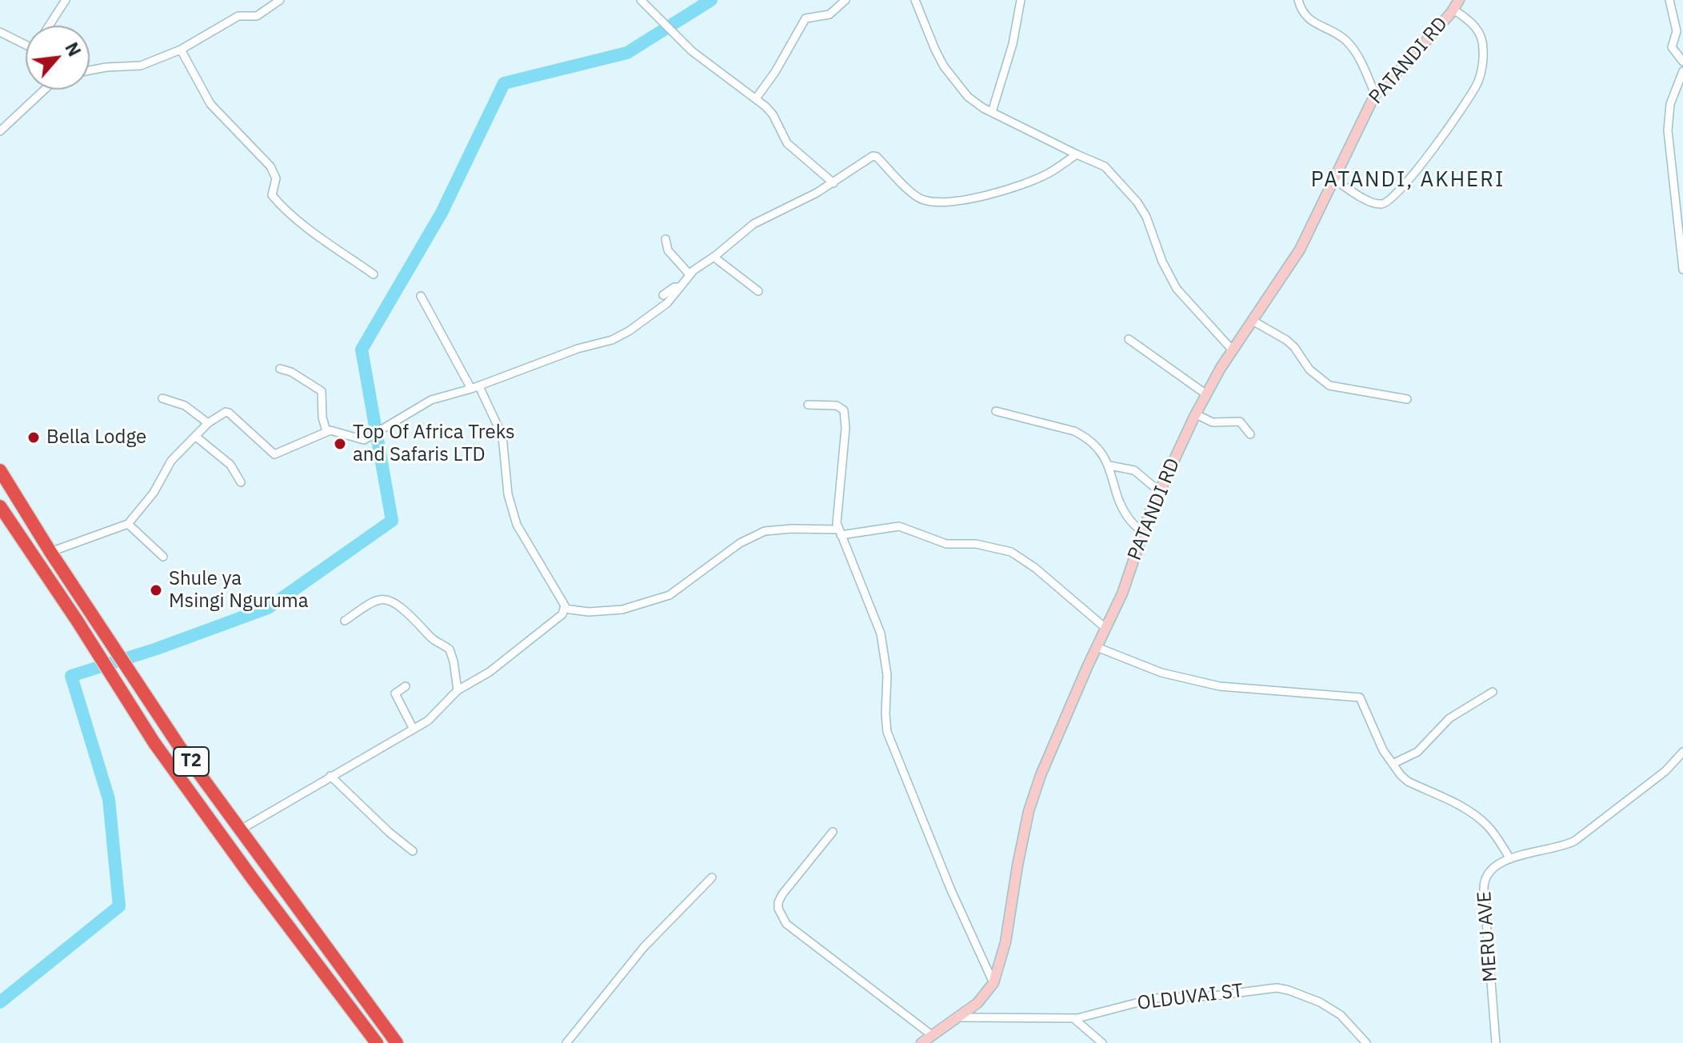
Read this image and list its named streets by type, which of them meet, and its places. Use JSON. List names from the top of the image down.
{
  "streets": {
    "highway": ["T2"],
    "street": ["PATANDI RD", "MERU AVE", "OLDUVAI ST"]
  },
  "crossings": [
    ["PATANDI RD", "OLDUVAI ST"]
  ],
  "districts": ["PATANDI, AKHERI"],
  "places": ["Bella Lodge", "Top Of Africa Treks and Safaris LTD", "Shule ya Msingi Nguruma"],
  "north": "top right"
}
